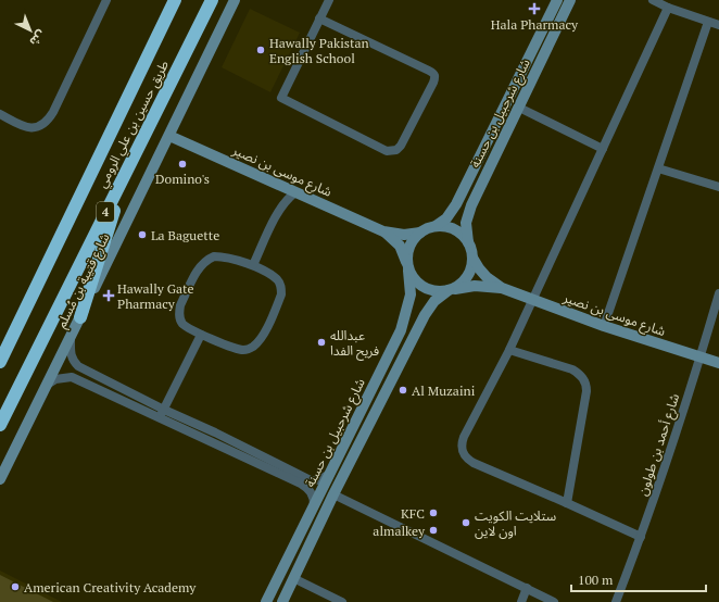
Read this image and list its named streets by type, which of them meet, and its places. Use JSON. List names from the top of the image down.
{
  "streets": {
    "highway": ["طريق حسين بن علي الرومي", "4"],
    "street": [
      "شارع شرحبيل بن حسنة",
      "شارع موسى بن نصير",
      "شارع قتيبة بن مُسلم",
      "شارع أحمد بن طولون"
    ]
  },
  "crossings": [
    ["شارع شرحبيل بن حسنة", "شارع موسى بن نصير"],
    ["شارع موسى بن نصير", "شارع قتيبة بن مُسلم"],
    ["شارع موسى بن نصير", "شارع أحمد بن طولون"]
  ],
  "places": {
    "health": ["Hala Pharmacy", "Hawally Gate Pharmacy"],
    "other": [
      "Hawally Pakistan English School",
      "Domino's",
      "La Baguette",
      "عبدالله فريح الفدا",
      "Al Muzaini",
      "KFC",
      "ستلايت الكويت اون لاين",
      "almalkey",
      "American Creativity Academy"
    ]
  },
  "scale_bar": "100 m",
  "north": "bottom right"
}
